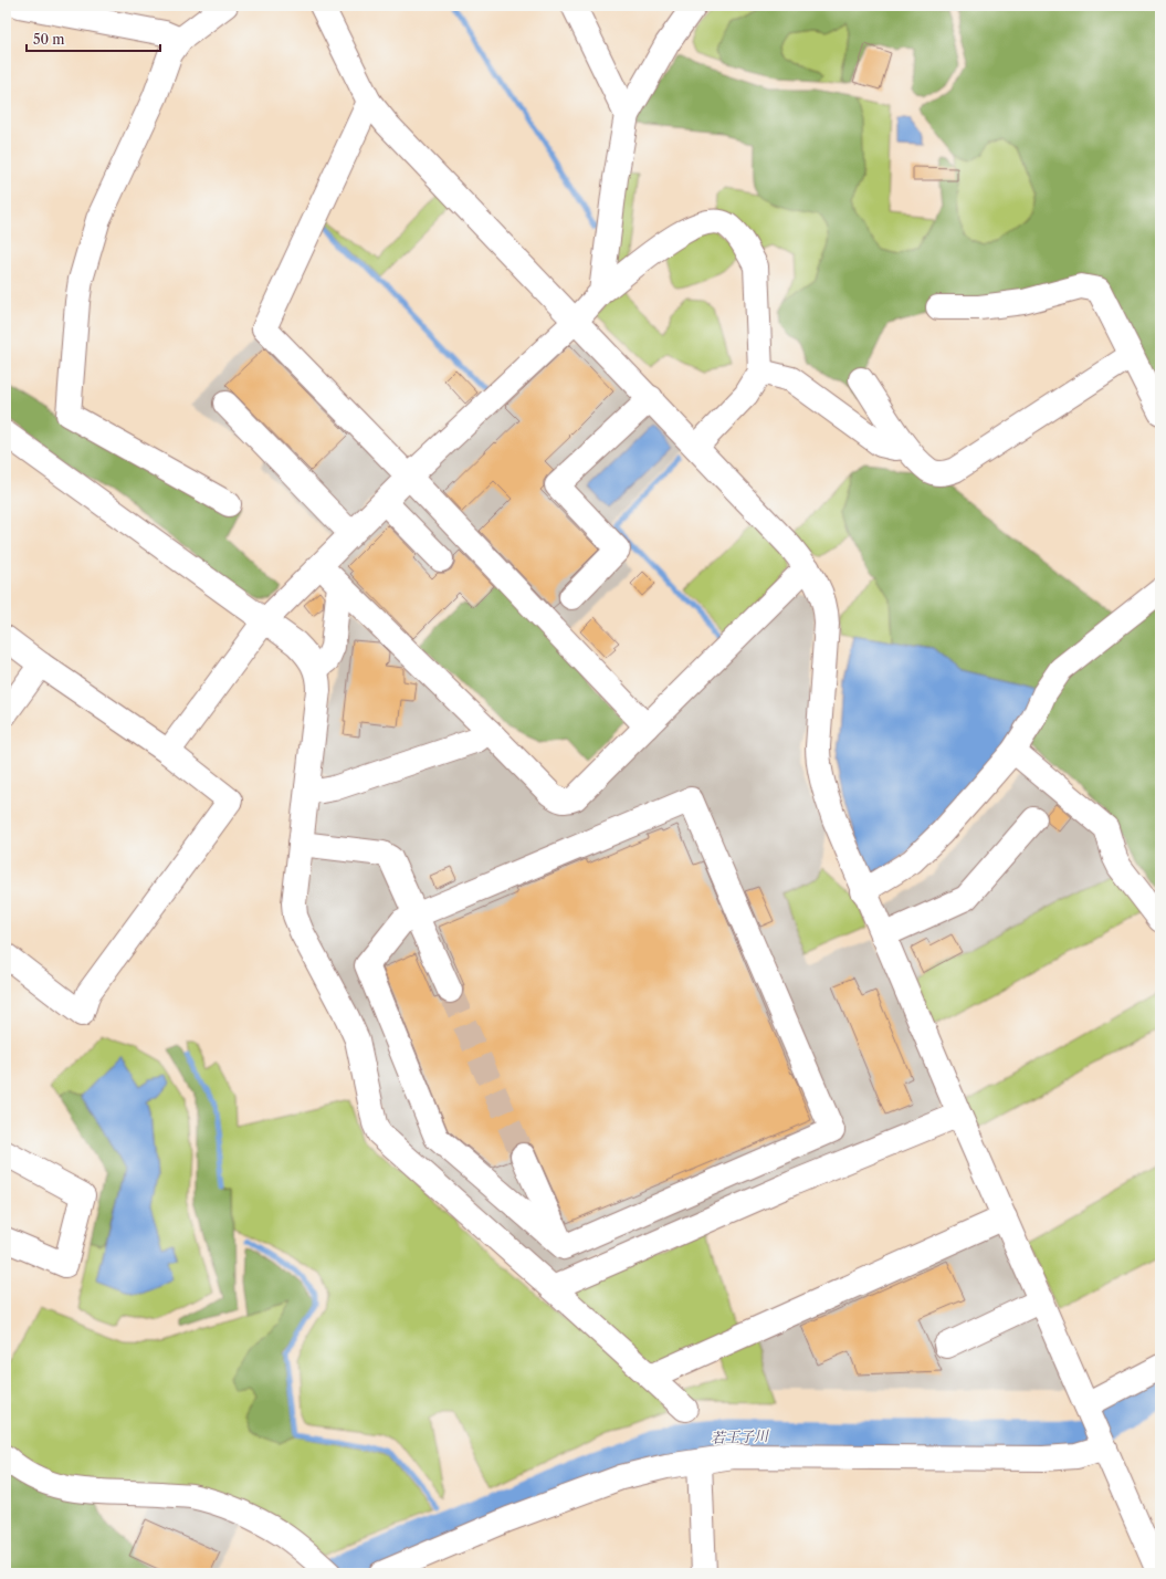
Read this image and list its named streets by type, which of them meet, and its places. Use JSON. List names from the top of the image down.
{
  "water": ["若王子川"],
  "scale_bar": "50 m"
}
